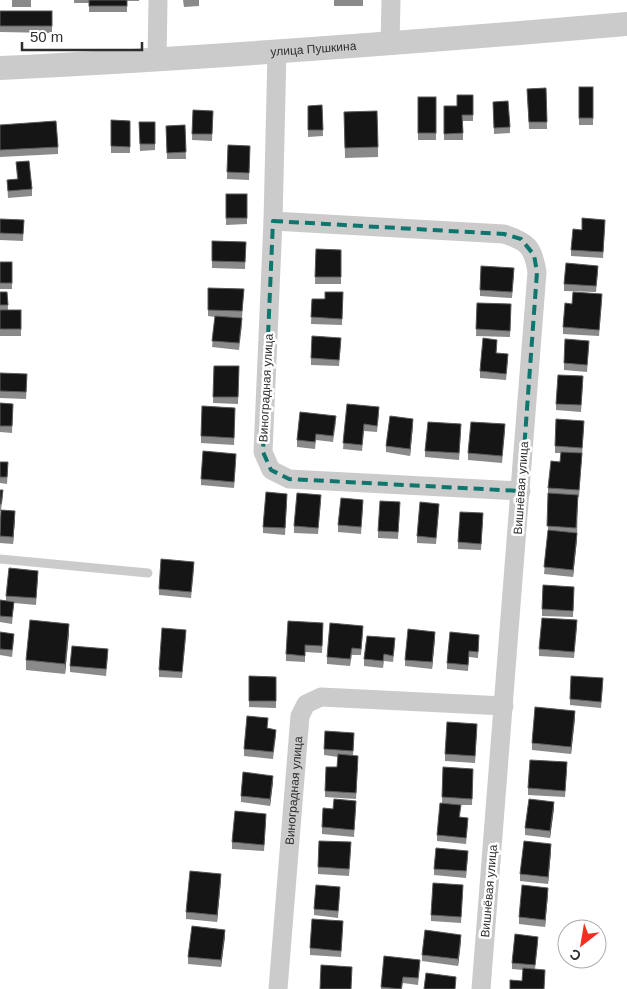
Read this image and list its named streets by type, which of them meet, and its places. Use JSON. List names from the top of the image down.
{
  "streets": {
    "street": ["улица Пушкина", "Виноградная улица", "Вишнёвая улица"]
  },
  "crossings": [
    ["улица Пушкина", "Виноградная улица"],
    ["Виноградная улица", "Вишнёвая улица"]
  ],
  "scale_bar": "50 m",
  "north": "bottom left"
}
